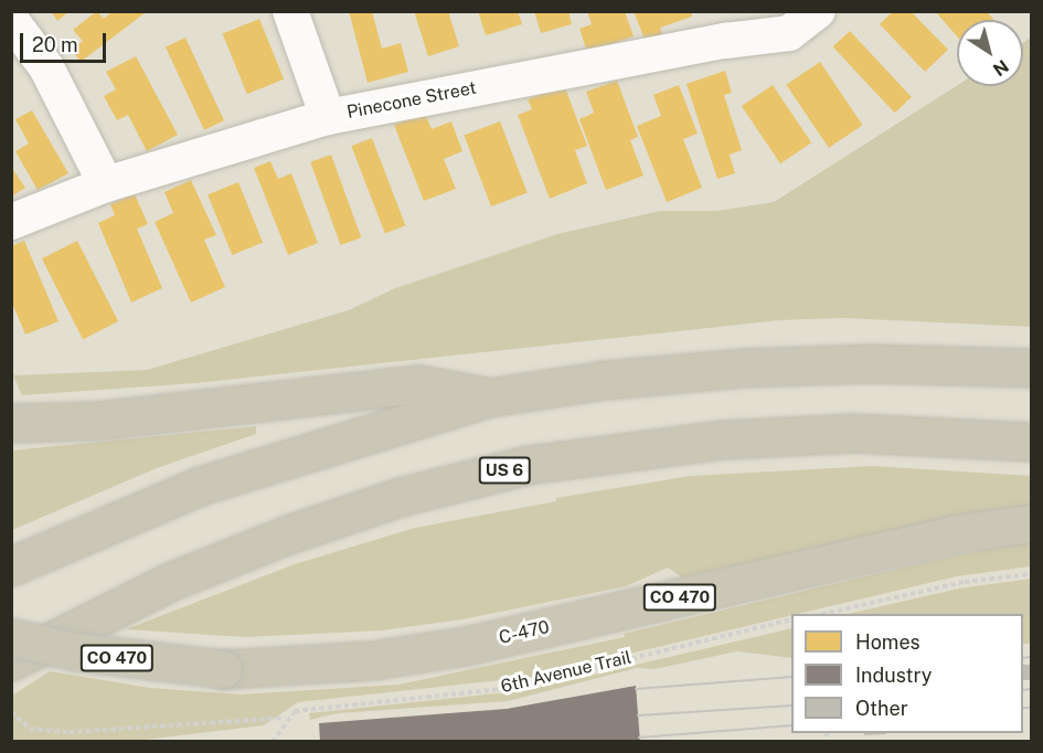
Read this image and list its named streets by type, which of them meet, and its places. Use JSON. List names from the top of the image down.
{
  "streets": {
    "highway": ["US 6", "CO 470", "C-470"],
    "street": ["Pinecone Street"],
    "path": ["6th Avenue Trail"]
  },
  "legend": ["Homes", "Industry", "Other"],
  "scale_bar": "20 m",
  "north": "bottom right"
}
